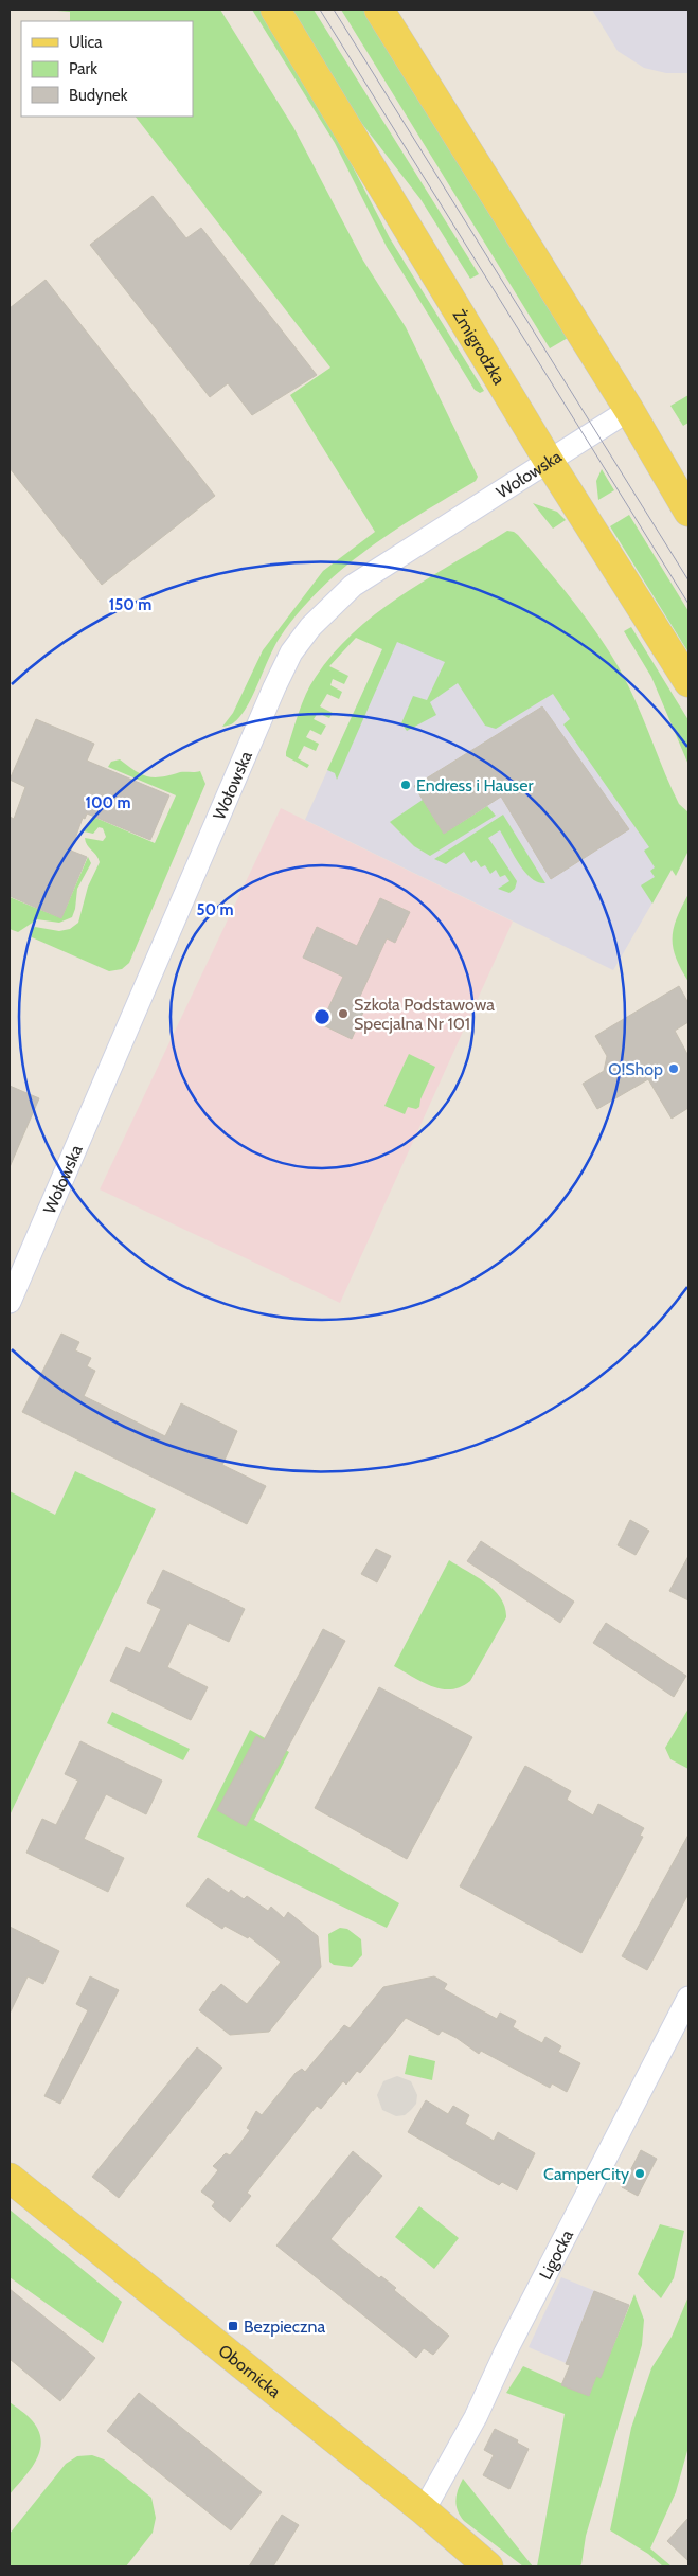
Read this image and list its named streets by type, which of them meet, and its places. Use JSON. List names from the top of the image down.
{
  "streets": {
    "main road": ["Żmigrodzka", "Obornicka"],
    "street": ["Wołowska", "Ligocka"]
  },
  "crossings": [
    ["Żmigrodzka", "Wołowska"],
    ["Ligocka", "Obornicka"]
  ],
  "places": {
    "other": [
      "Endress i Hauser",
      "Szkoła Podstawowa Specjalna Nr 101",
      "O!Shop",
      "CamperCity"
    ],
    "transit": ["Bezpieczna"]
  },
  "legend": ["Ulica", "Park", "Budynek"],
  "rings": ["150 m", "100 m", "50 m"]
}
